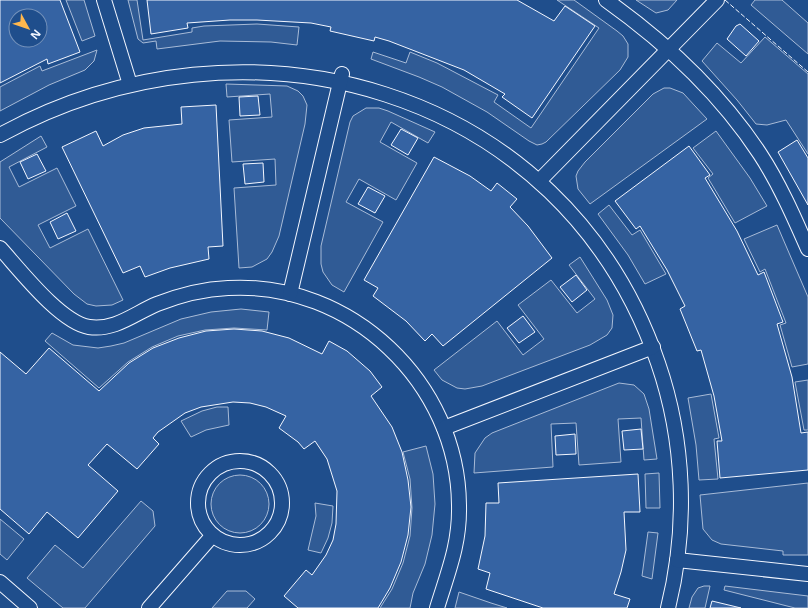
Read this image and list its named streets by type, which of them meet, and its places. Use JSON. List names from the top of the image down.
{
  "north": "bottom right"
}
